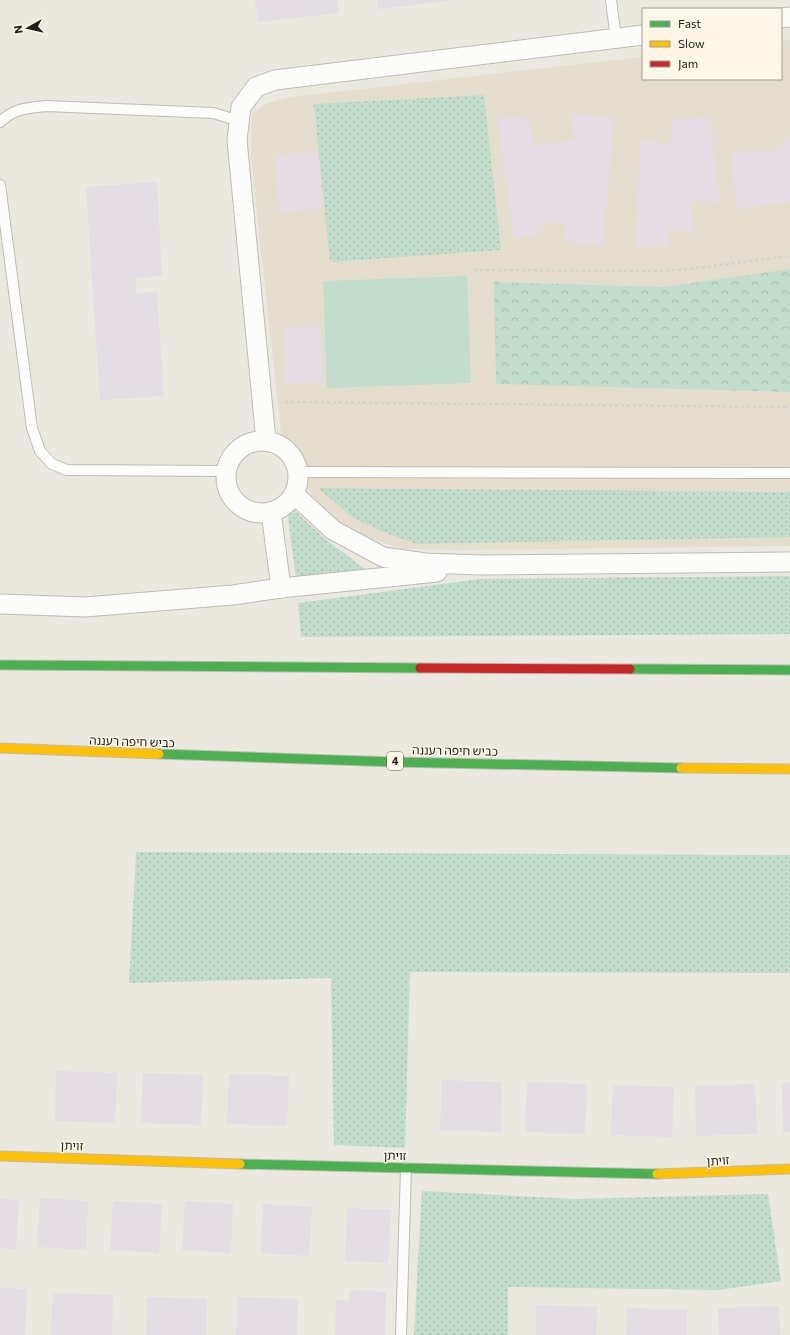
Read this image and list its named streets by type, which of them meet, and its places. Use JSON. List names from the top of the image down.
{
  "streets": {
    "main road": ["כביש חיפה רעננה", "4", "זויתן"]
  },
  "legend": ["Fast", "Slow", "Jam"],
  "north": "left"
}
